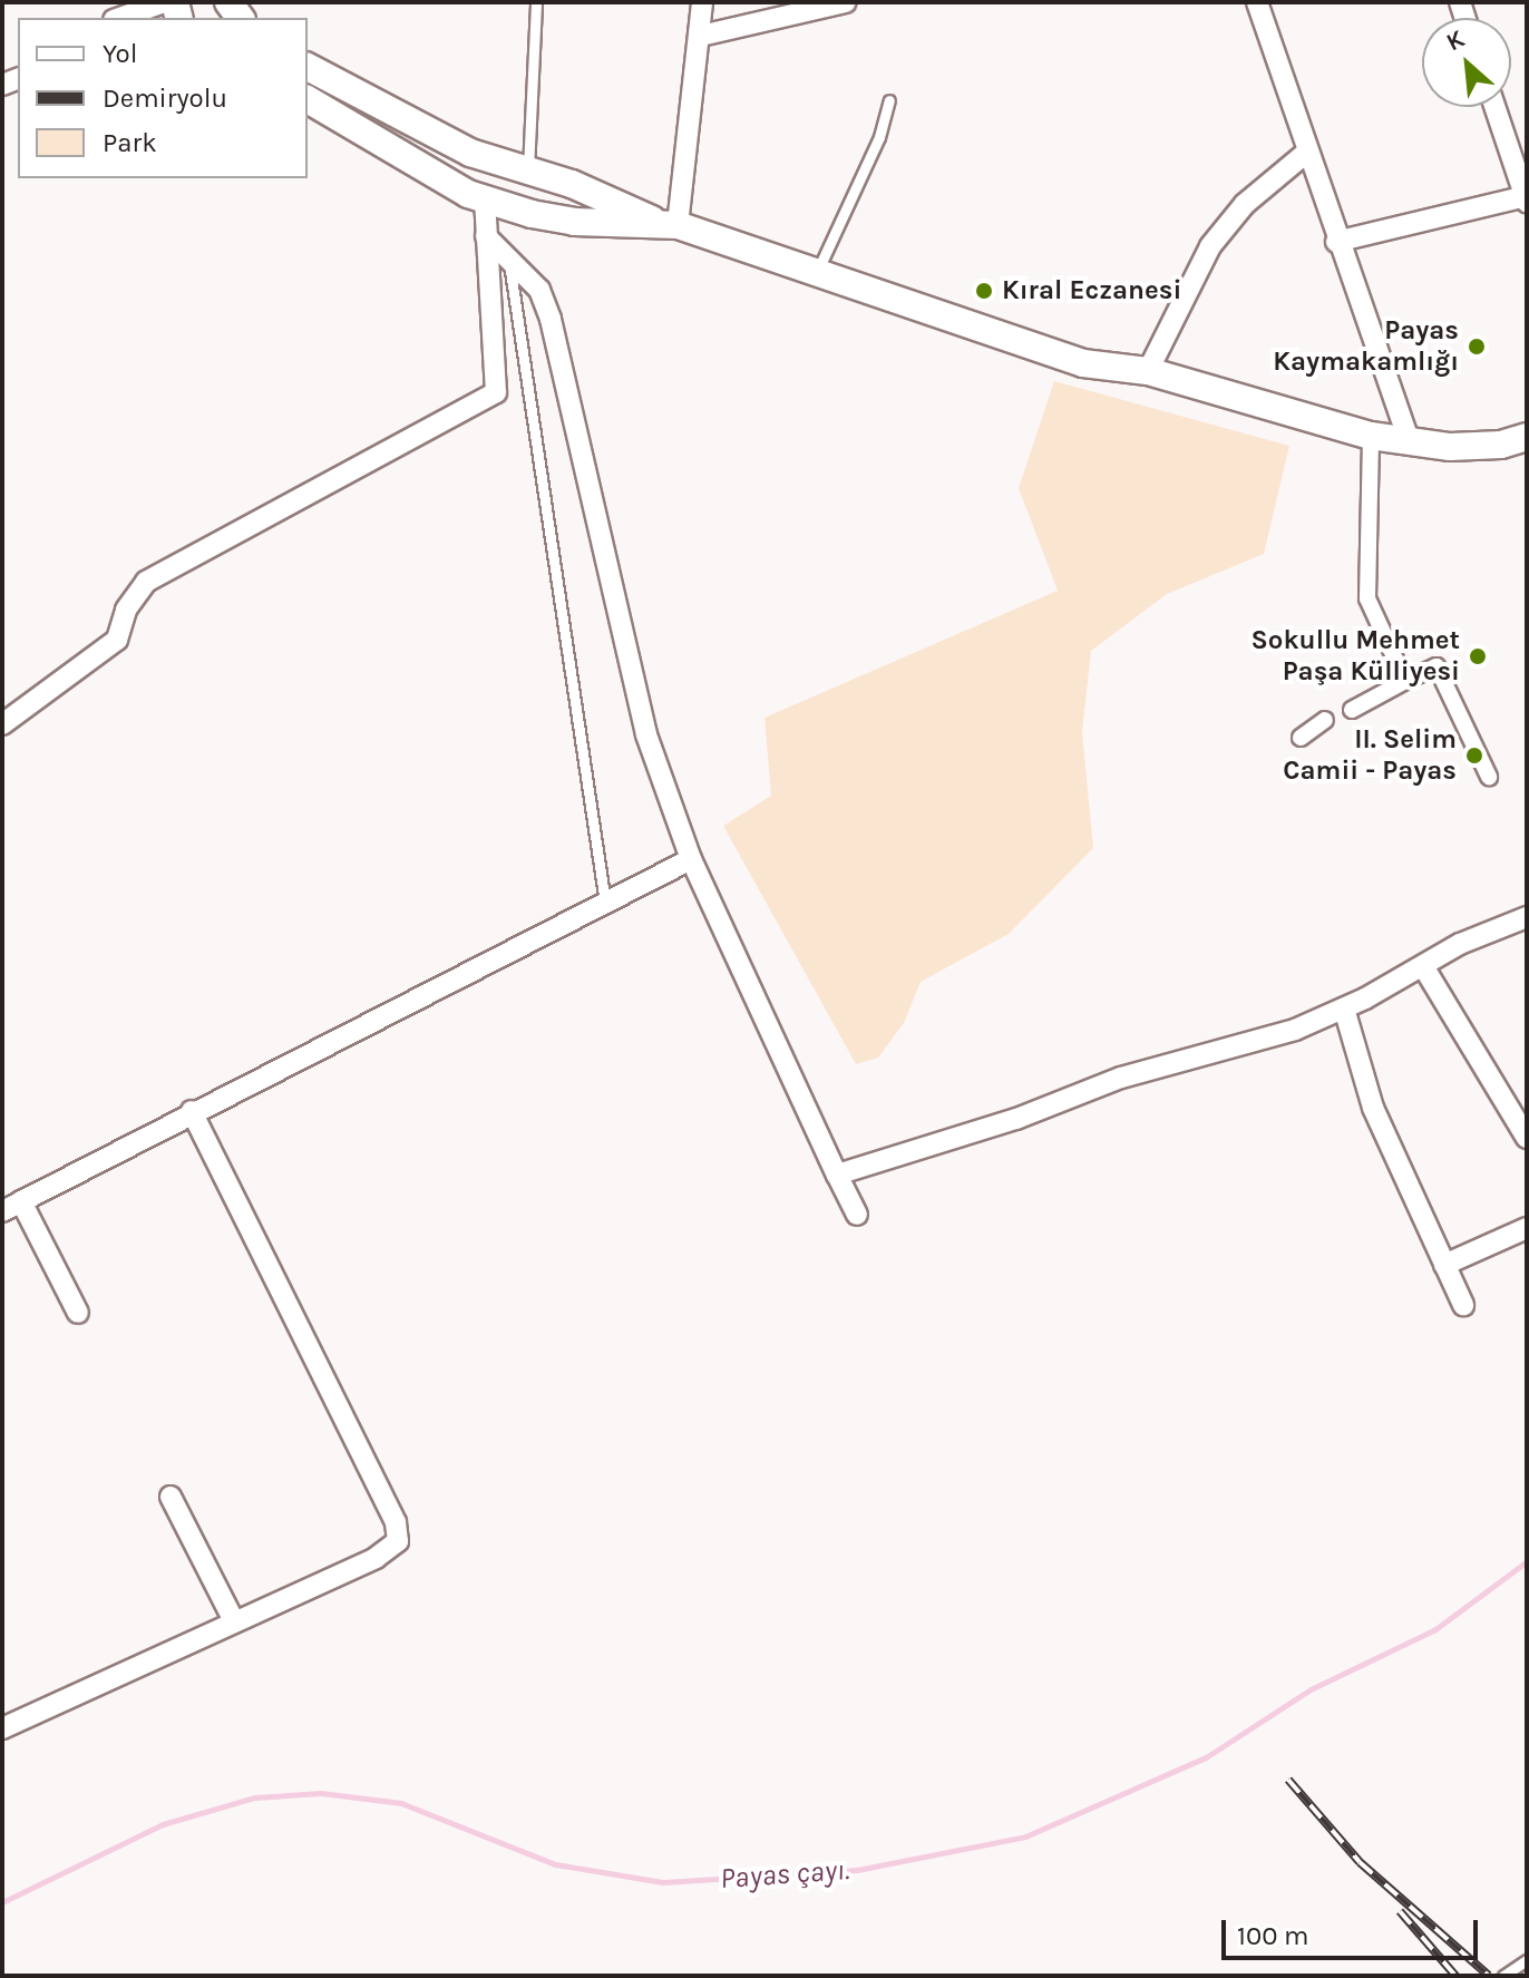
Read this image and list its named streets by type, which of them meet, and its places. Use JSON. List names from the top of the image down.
{
  "water": ["Payas çayı."],
  "places": [
    "Kıral Eczanesi",
    "Payas Kaymakamlığı",
    "Sokullu Mehmet Paşa Külliyesi",
    "II. Selim Camii - Payas"
  ],
  "legend": ["Yol", "Demiryolu", "Park"],
  "scale_bar": "100 m",
  "north": "top left"
}
